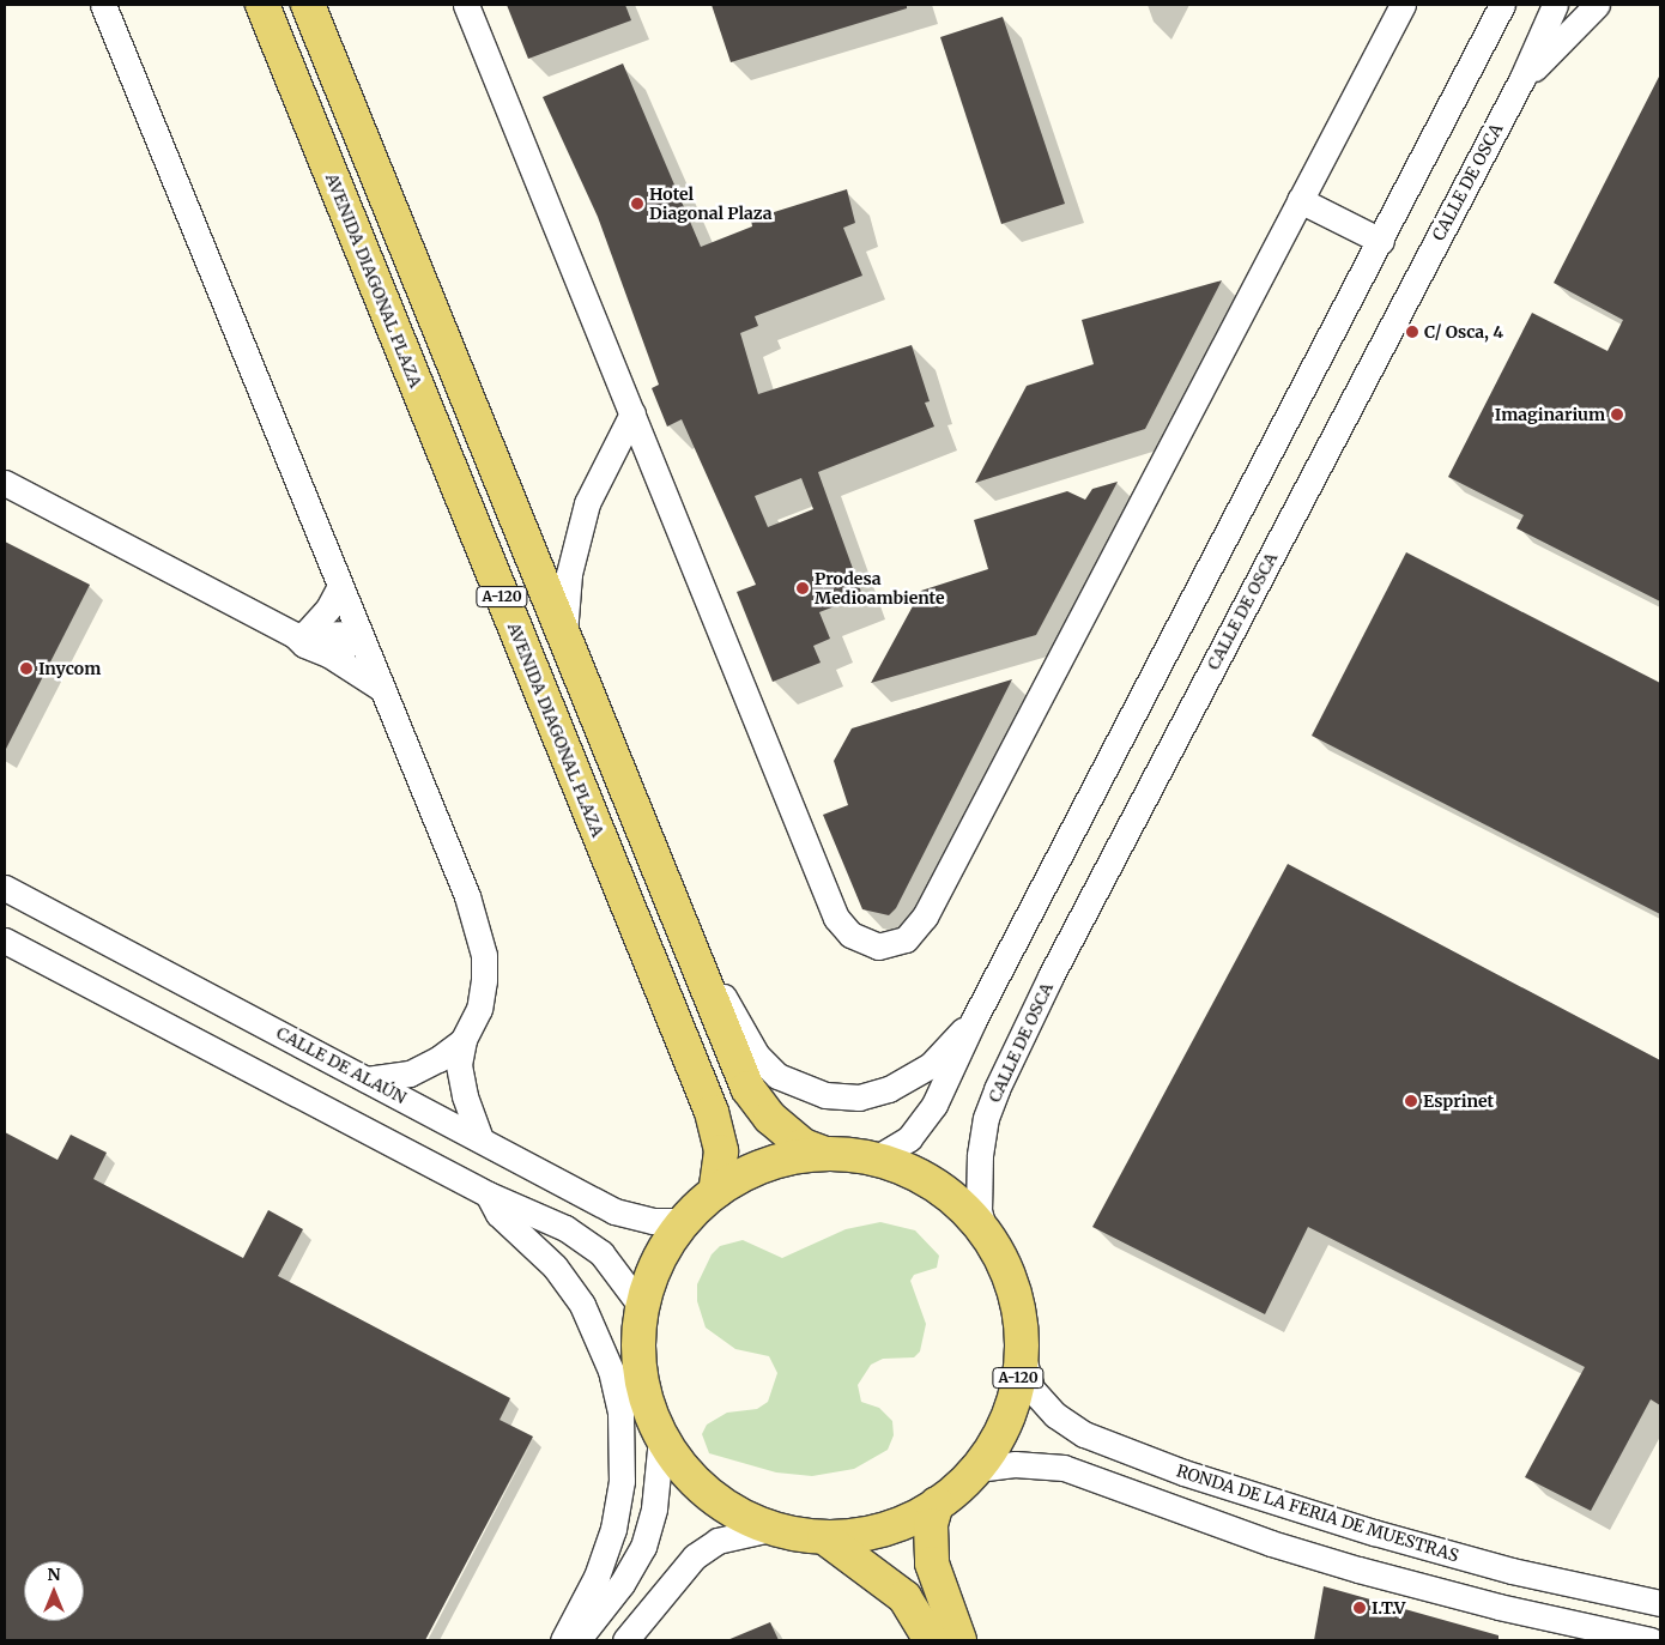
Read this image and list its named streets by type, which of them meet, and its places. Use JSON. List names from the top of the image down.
{
  "streets": {
    "main road": ["AVENIDA DIAGONAL PLAZA", "A-120"],
    "street": ["CALLE DE OSCA", "CALLE DE ALAÚN", "RONDA DE LA FERIA DE MUESTRAS"]
  },
  "crossings": [
    ["CALLE DE OSCA", "A-120"],
    ["AVENIDA DIAGONAL PLAZA", "A-120"],
    ["A-120", "CALLE DE ALAÚN"],
    ["A-120", "RONDA DE LA FERIA DE MUESTRAS"]
  ],
  "places": [
    "Hotel Diagonal Plaza",
    "C/ Osca, 4",
    "Imaginarium",
    "Prodesa Medioambiente",
    "Inycom",
    "Esprinet",
    "I.T.V"
  ],
  "north": "top"
}
